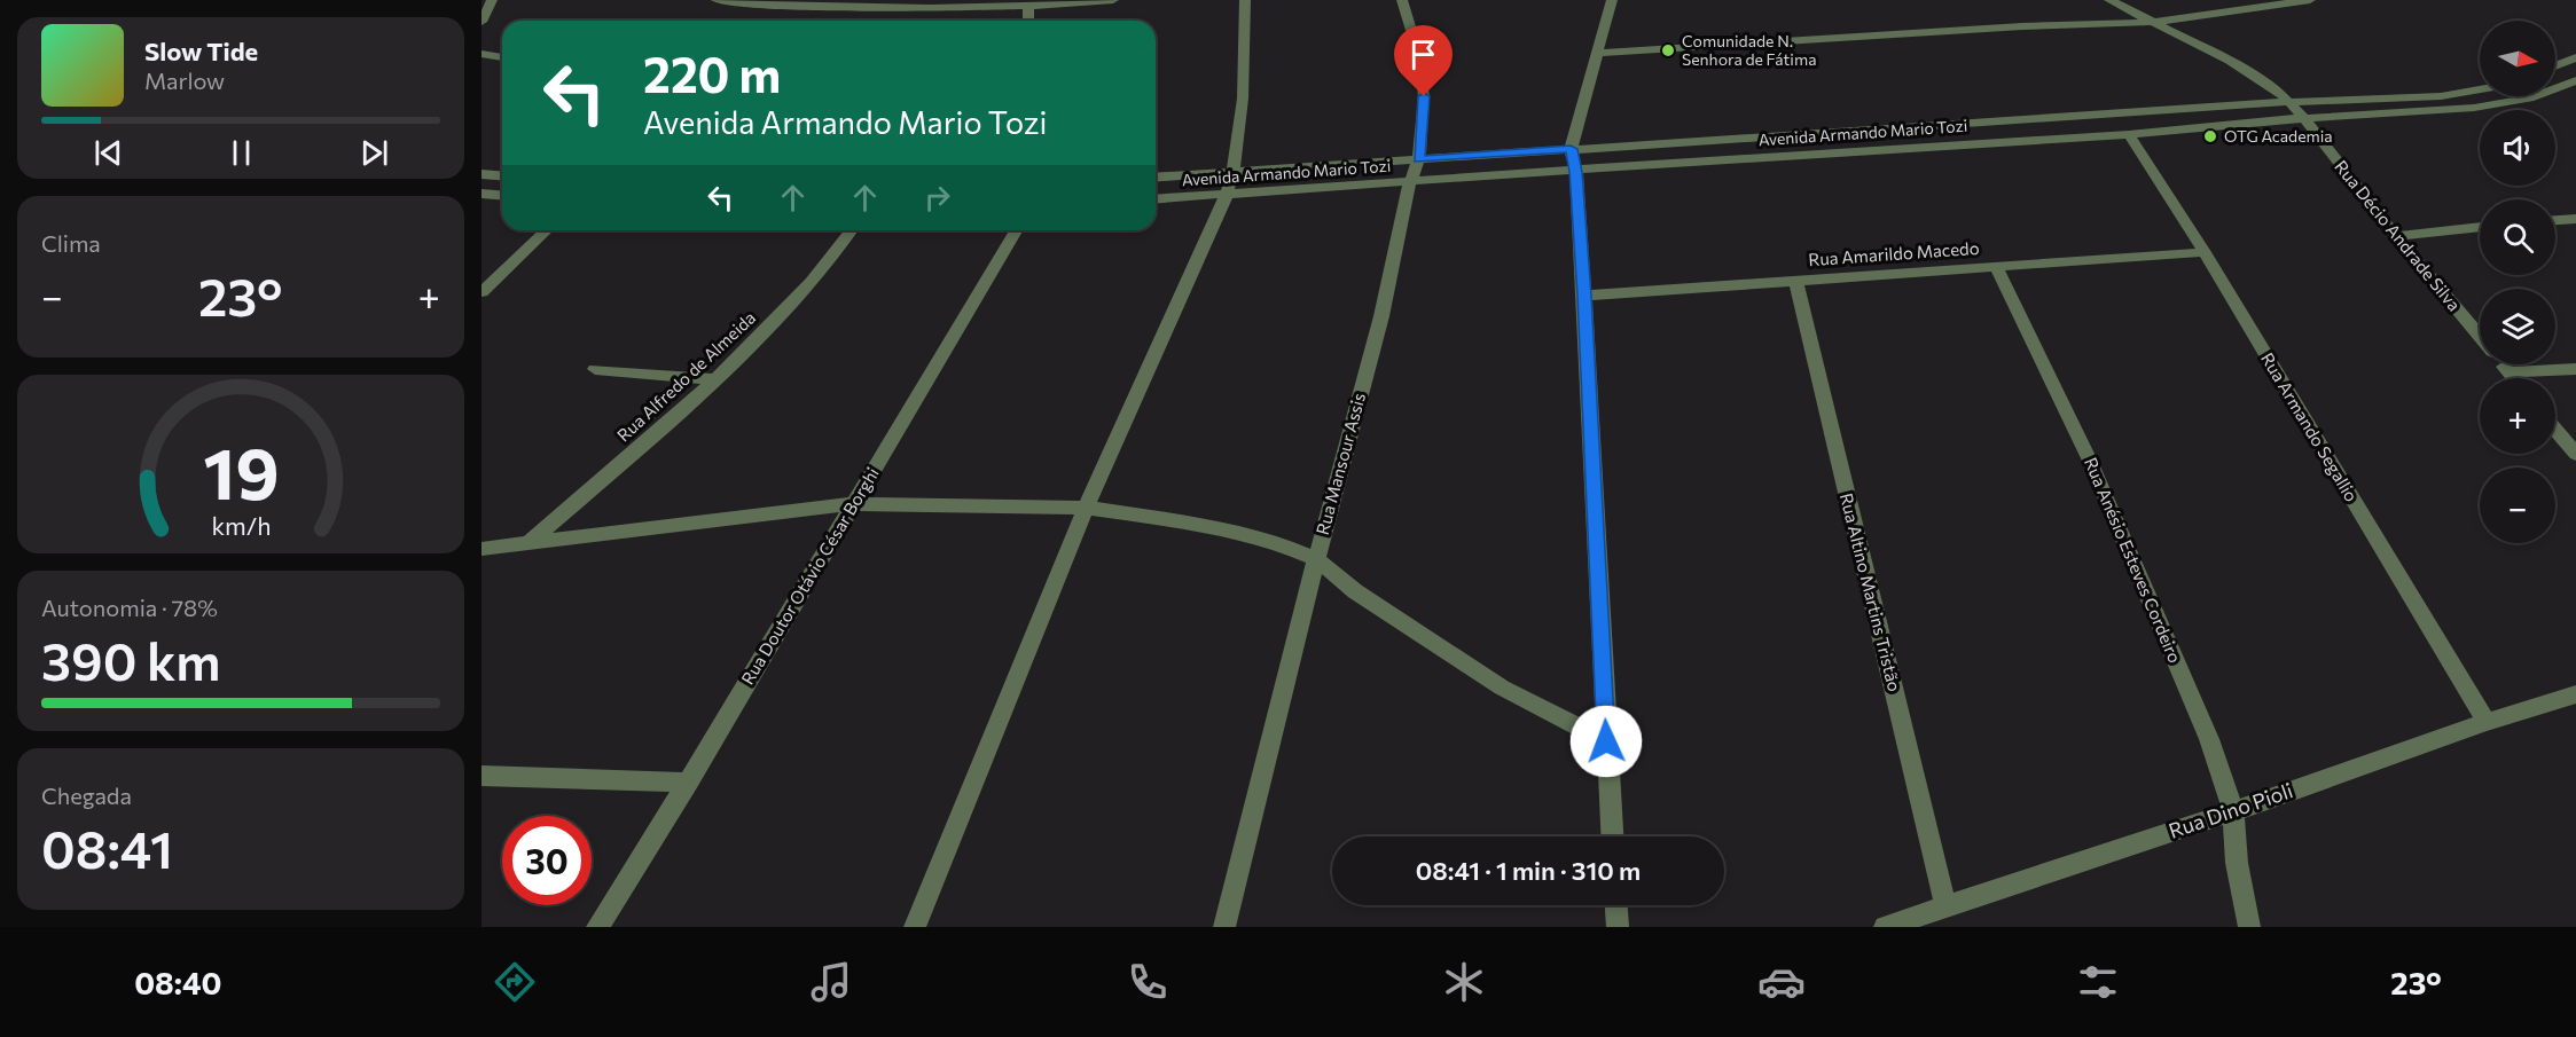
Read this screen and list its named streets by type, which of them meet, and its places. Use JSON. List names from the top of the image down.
{
  "streets": {
    "street": [
      "Avenida Armando Mario Tozi",
      "Rua Décio Andrade Silva",
      "Rua Amarildo Macedo",
      "Rua Alfredo de Almeida",
      "Rua Armando Segallio",
      "Rua Mansour Assis",
      "Rua Anésio Esteves Cordeiro",
      "Rua Doutor Otávio César Borghi",
      "Rua Altino Martins Tristão",
      "Rua Dino Pioli"
    ]
  },
  "crossings": [
    ["Avenida Armando Mario Tozi", "Rua Décio Andrade Silva"],
    ["Avenida Armando Mario Tozi", "Rua Armando Segallio"],
    ["Avenida Armando Mario Tozi", "Rua Mansour Assis"],
    ["Rua Amarildo Macedo", "Rua Armando Segallio"],
    ["Rua Amarildo Macedo", "Rua Anésio Esteves Cordeiro"],
    ["Rua Amarildo Macedo", "Rua Altino Martins Tristão"],
    ["Rua Armando Segallio", "Rua Dino Pioli"],
    ["Rua Anésio Esteves Cordeiro", "Rua Dino Pioli"],
    ["Rua Altino Martins Tristão", "Rua Dino Pioli"]
  ],
  "places": ["Comunidade N. Senhora de Fátima", "OTG Academia"],
  "north": "right",
  "page": {
    "map_buttons": ["+", "−"],
    "turn": ["220 m", "Avenida Armando Mario Tozi"],
    "song": ["Slow Tide", "Marlow"],
    "tile": [
      "Clima",
      ["Autonomia · 78%", "390 km"],
      ["Chegada", "08:41"]
    ],
    "heat": ["−", "23°", "+"],
    "limit": "30",
    "trip": "08:41 · 1 min · 310 m",
    "tabs": ["08:40", "23°"],
    "gauge": ["19", "km/h"]
  }
}
